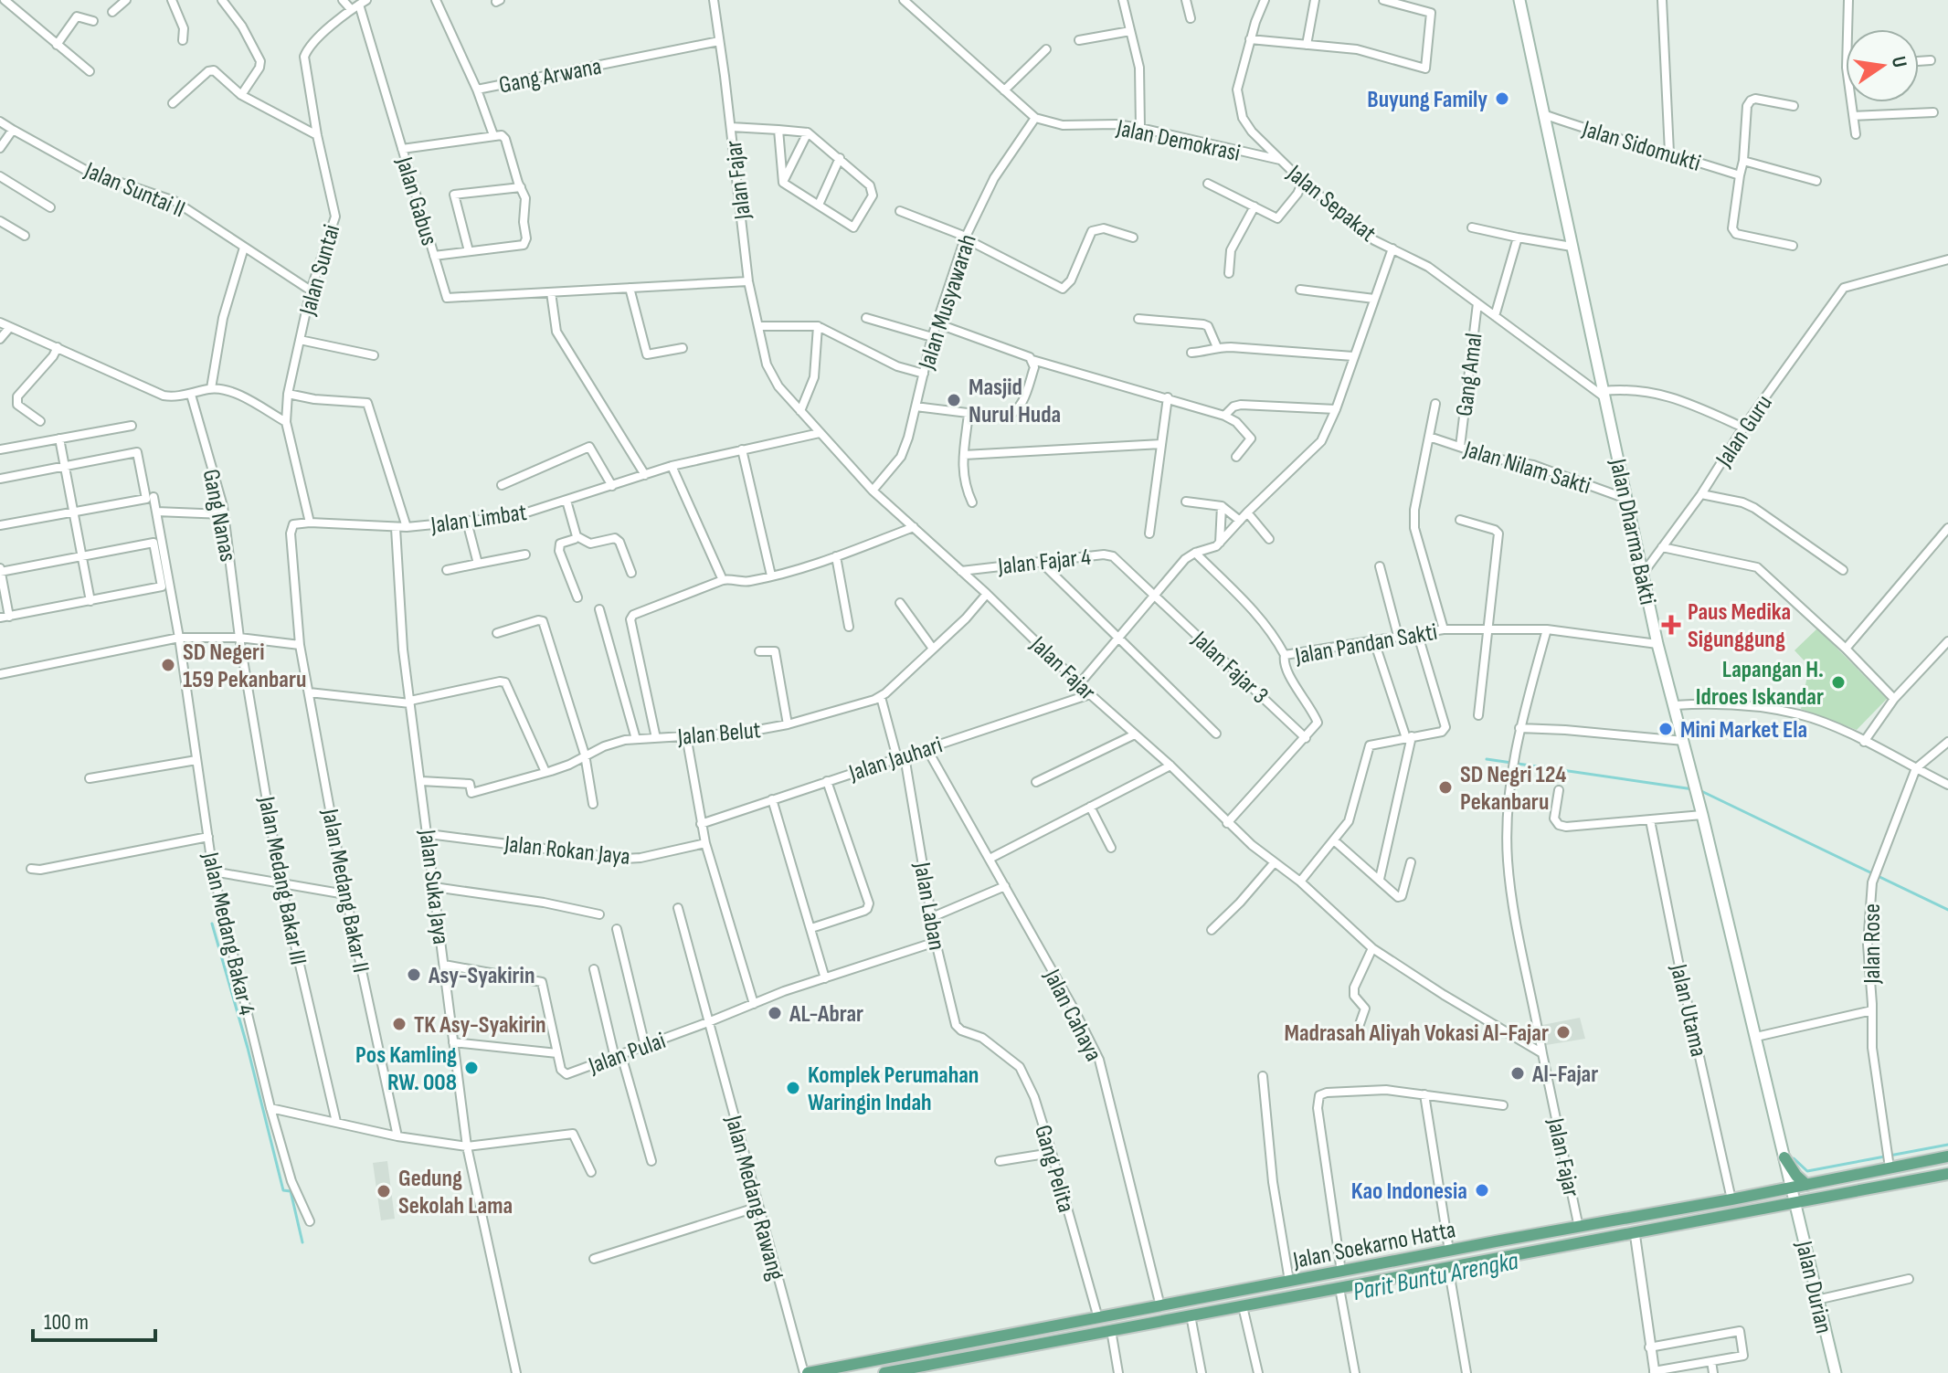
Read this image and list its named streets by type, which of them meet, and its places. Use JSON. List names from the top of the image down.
{
  "streets": {
    "main road": ["Jalan Dharma Bakti", "Jalan Soekarno Hatta", "Jalan Durian"],
    "street": [
      "Gang Arwana",
      "Jalan Demokrasi",
      "Jalan Sidomukti",
      "Jalan Fajar",
      "Jalan Suntai II",
      "Jalan Gabus",
      "Jalan Sepakat",
      "Jalan Suntai",
      "Jalan Musyawarah",
      "Gang Amal",
      "Jalan Guru",
      "Jalan Nilam Sakti",
      "Gang Nanas",
      "Jalan Limbat",
      "Jalan Fajar 4",
      "Jalan Pandan Sakti",
      "Jalan Fajar 3",
      "Jalan Belut",
      "Jalan Jauhari",
      "Jalan Rokan Jaya",
      "Jalan Medang Bakar III",
      "Jalan Suka Jaya",
      "Jalan Medang Bakar II",
      "Jalan Laban",
      "Jalan Medang Bakar 4",
      "Jalan Rose",
      "Jalan Utama",
      "Jalan Cahaya",
      "Jalan Pulai",
      "Gang Pelita",
      "Jalan Medang Rawang"
    ]
  },
  "crossings": [
    ["Gang Arwana", "Jalan Fajar"],
    ["Jalan Demokrasi", "Jalan Sepakat"],
    ["Jalan Demokrasi", "Jalan Musyawarah"],
    ["Jalan Sidomukti", "Jalan Dharma Bakti"],
    ["Jalan Fajar", "Jalan Gabus"],
    ["Jalan Fajar", "Jalan Musyawarah"],
    ["Jalan Fajar", "Jalan Limbat"],
    ["Jalan Fajar", "Jalan Fajar 4"],
    ["Jalan Fajar", "Jalan Belut"],
    ["Jalan Fajar", "Jalan Jauhari"],
    ["Jalan Fajar", "Jalan Soekarno Hatta"],
    ["Jalan Suntai II", "Jalan Suntai"],
    ["Jalan Gabus", "Jalan Suntai"],
    ["Jalan Sepakat", "Gang Amal"],
    ["Jalan Sepakat", "Jalan Dharma Bakti"],
    ["Jalan Suntai", "Jalan Limbat"],
    ["Gang Amal", "Jalan Nilam Sakti"],
    ["Jalan Guru", "Jalan Dharma Bakti"],
    ["Jalan Nilam Sakti", "Jalan Dharma Bakti"],
    ["Gang Nanas", "Jalan Medang Bakar III"],
    ["Jalan Limbat", "Jalan Suka Jaya"],
    ["Jalan Dharma Bakti", "Jalan Pandan Sakti"],
    ["Jalan Dharma Bakti", "Jalan Soekarno Hatta"],
    ["Jalan Dharma Bakti", "Jalan Durian"],
    ["Jalan Fajar 4", "Jalan Fajar 3"],
    ["Jalan Pandan Sakti", "Jalan Fajar 3"],
    ["Jalan Belut", "Jalan Suka Jaya"],
    ["Jalan Belut", "Jalan Laban"],
    ["Jalan Jauhari", "Jalan Laban"],
    ["Jalan Jauhari", "Jalan Cahaya"],
    ["Jalan Rokan Jaya", "Jalan Suka Jaya"],
    ["Jalan Suka Jaya", "Jalan Pulai"],
    ["Jalan Laban", "Jalan Pulai"],
    ["Jalan Laban", "Gang Pelita"],
    ["Jalan Rose", "Jalan Soekarno Hatta"],
    ["Jalan Utama", "Jalan Soekarno Hatta"],
    ["Jalan Cahaya", "Jalan Soekarno Hatta"],
    ["Jalan Pulai", "Jalan Medang Rawang"],
    ["Gang Pelita", "Jalan Soekarno Hatta"],
    ["Jalan Medang Rawang", "Jalan Soekarno Hatta"],
    ["Jalan Soekarno Hatta", "Jalan Durian"]
  ],
  "water": ["Parit Buntu Arengka"],
  "places": {
    "other": [
      "Buyung Family",
      "Masjid Nurul Huda",
      "SD Negeri 159 Pekanbaru",
      "Lapangan H. Idroes Iskandar",
      "Mini Market Ela",
      "SD Negri 124 Pekanbaru",
      "Asy-Syakirin",
      "AL-Abrar",
      "TK Asy-Syakirin",
      "Madrasah Aliyah Vokasi Al-Fajar",
      "Pos Kamling RW. 008",
      "Al-Fajar",
      "Komplek Perumahan Waringin Indah",
      "Kao Indonesia",
      "Gedung Sekolah Lama"
    ],
    "health": ["Paus Medika Sigunggung"]
  },
  "scale_bar": "100 m",
  "north": "right"
}
